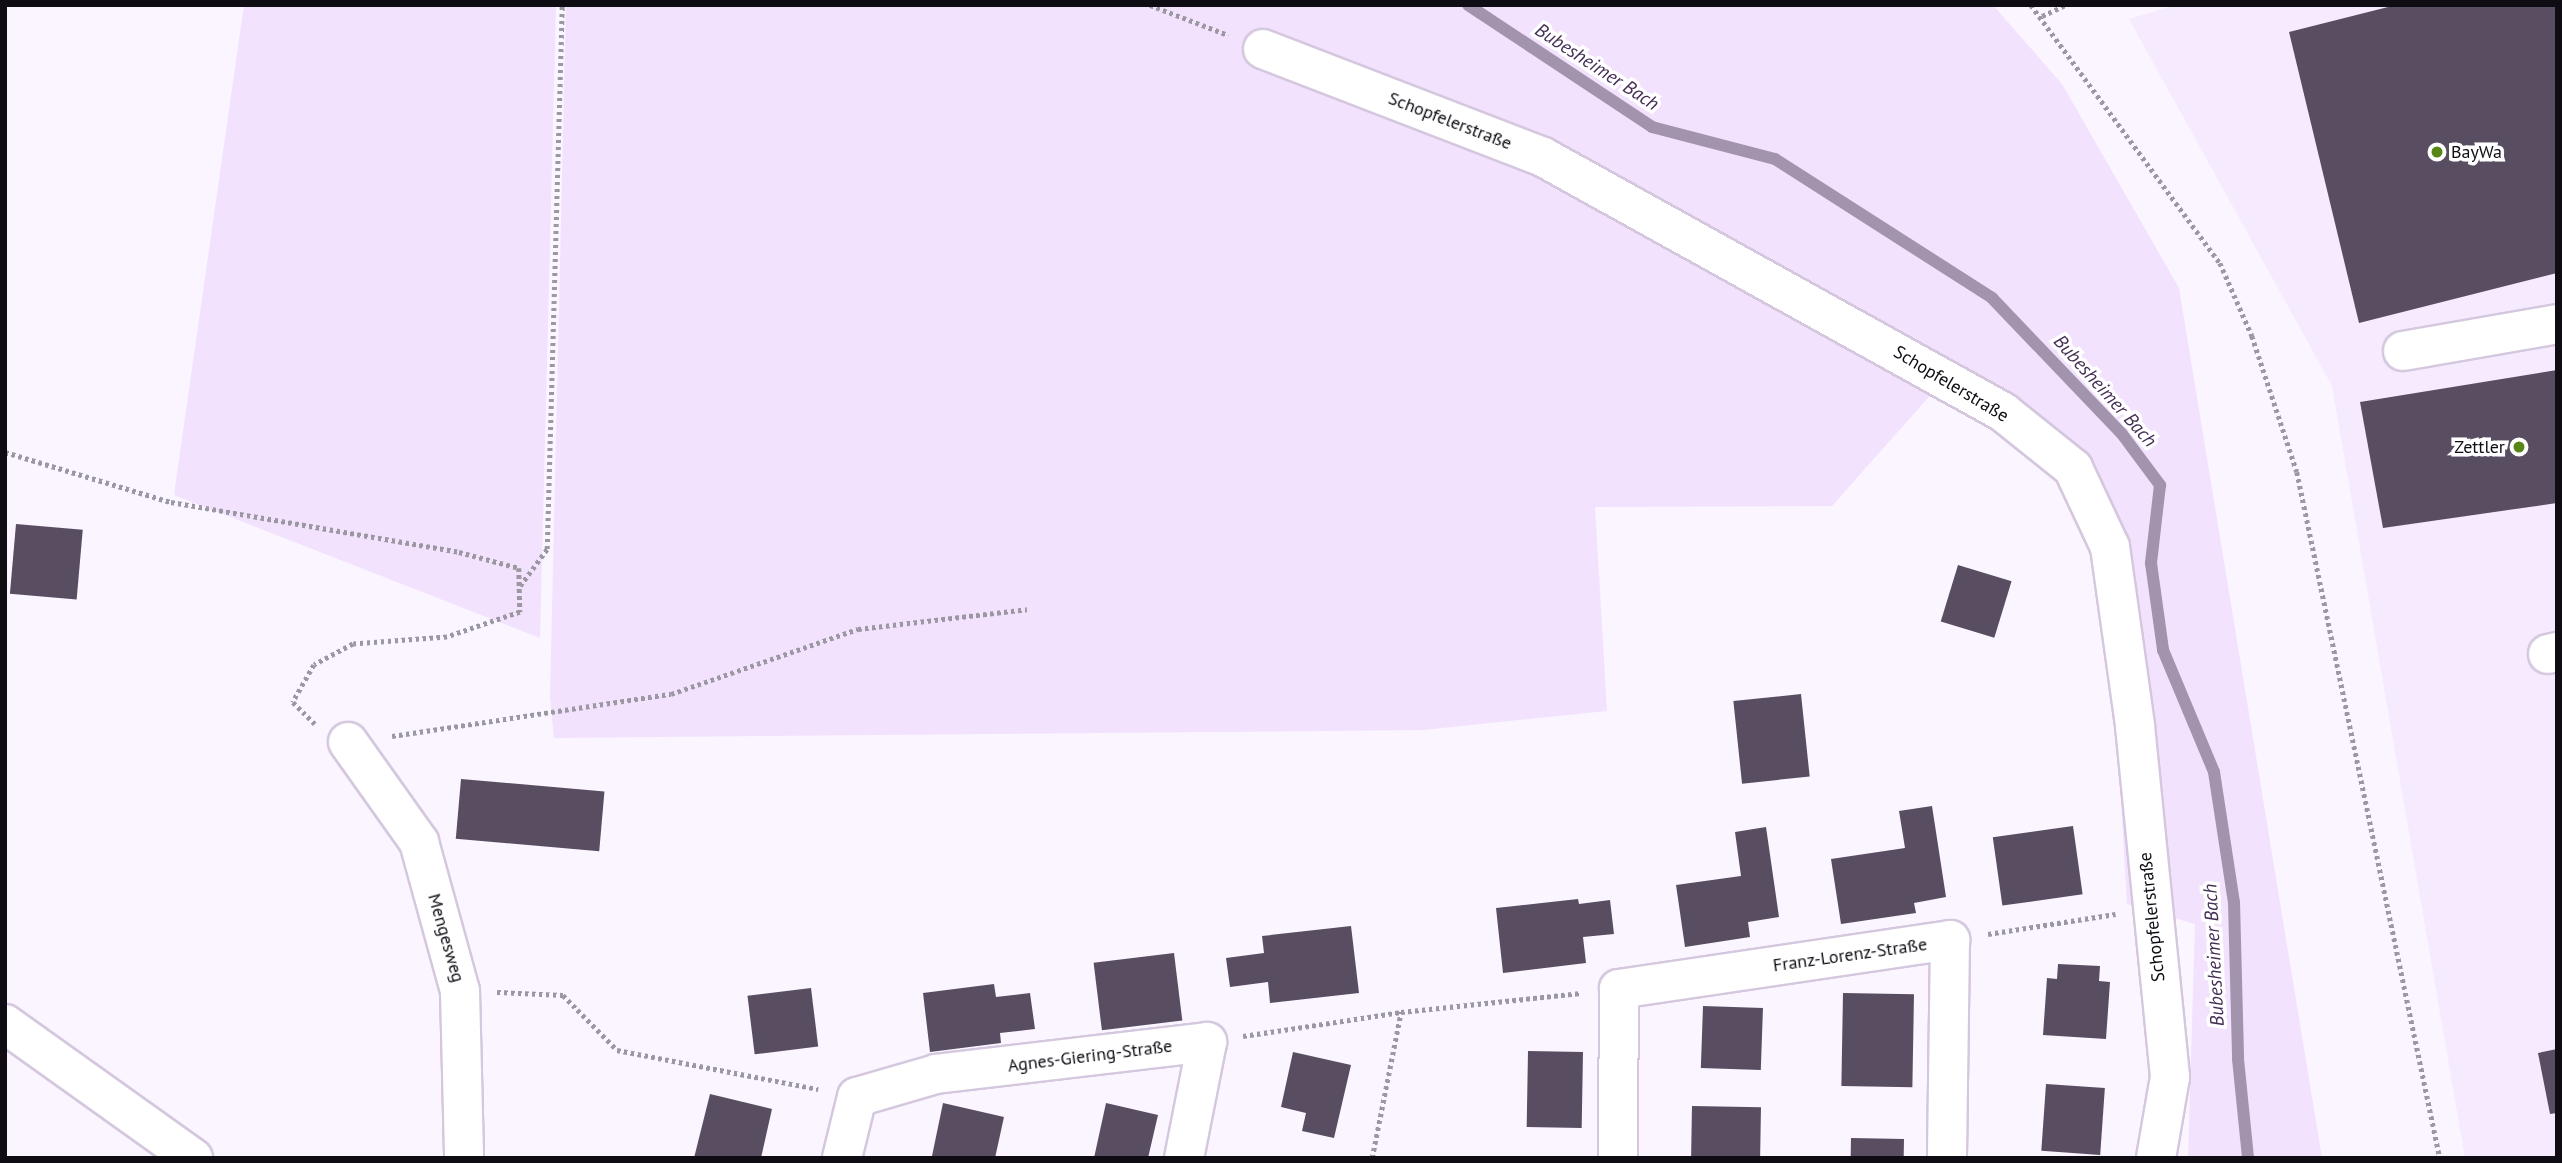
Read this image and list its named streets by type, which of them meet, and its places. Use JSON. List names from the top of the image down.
{
  "streets": {
    "street": [
      "Schopfelerstraße",
      "Mengesweg",
      "Franz-Lorenz-Straße",
      "Agnes-Giering-Straße"
    ]
  },
  "water": ["Bubesheimer Bach"],
  "places": ["BayWa", "Zettler"]
}
